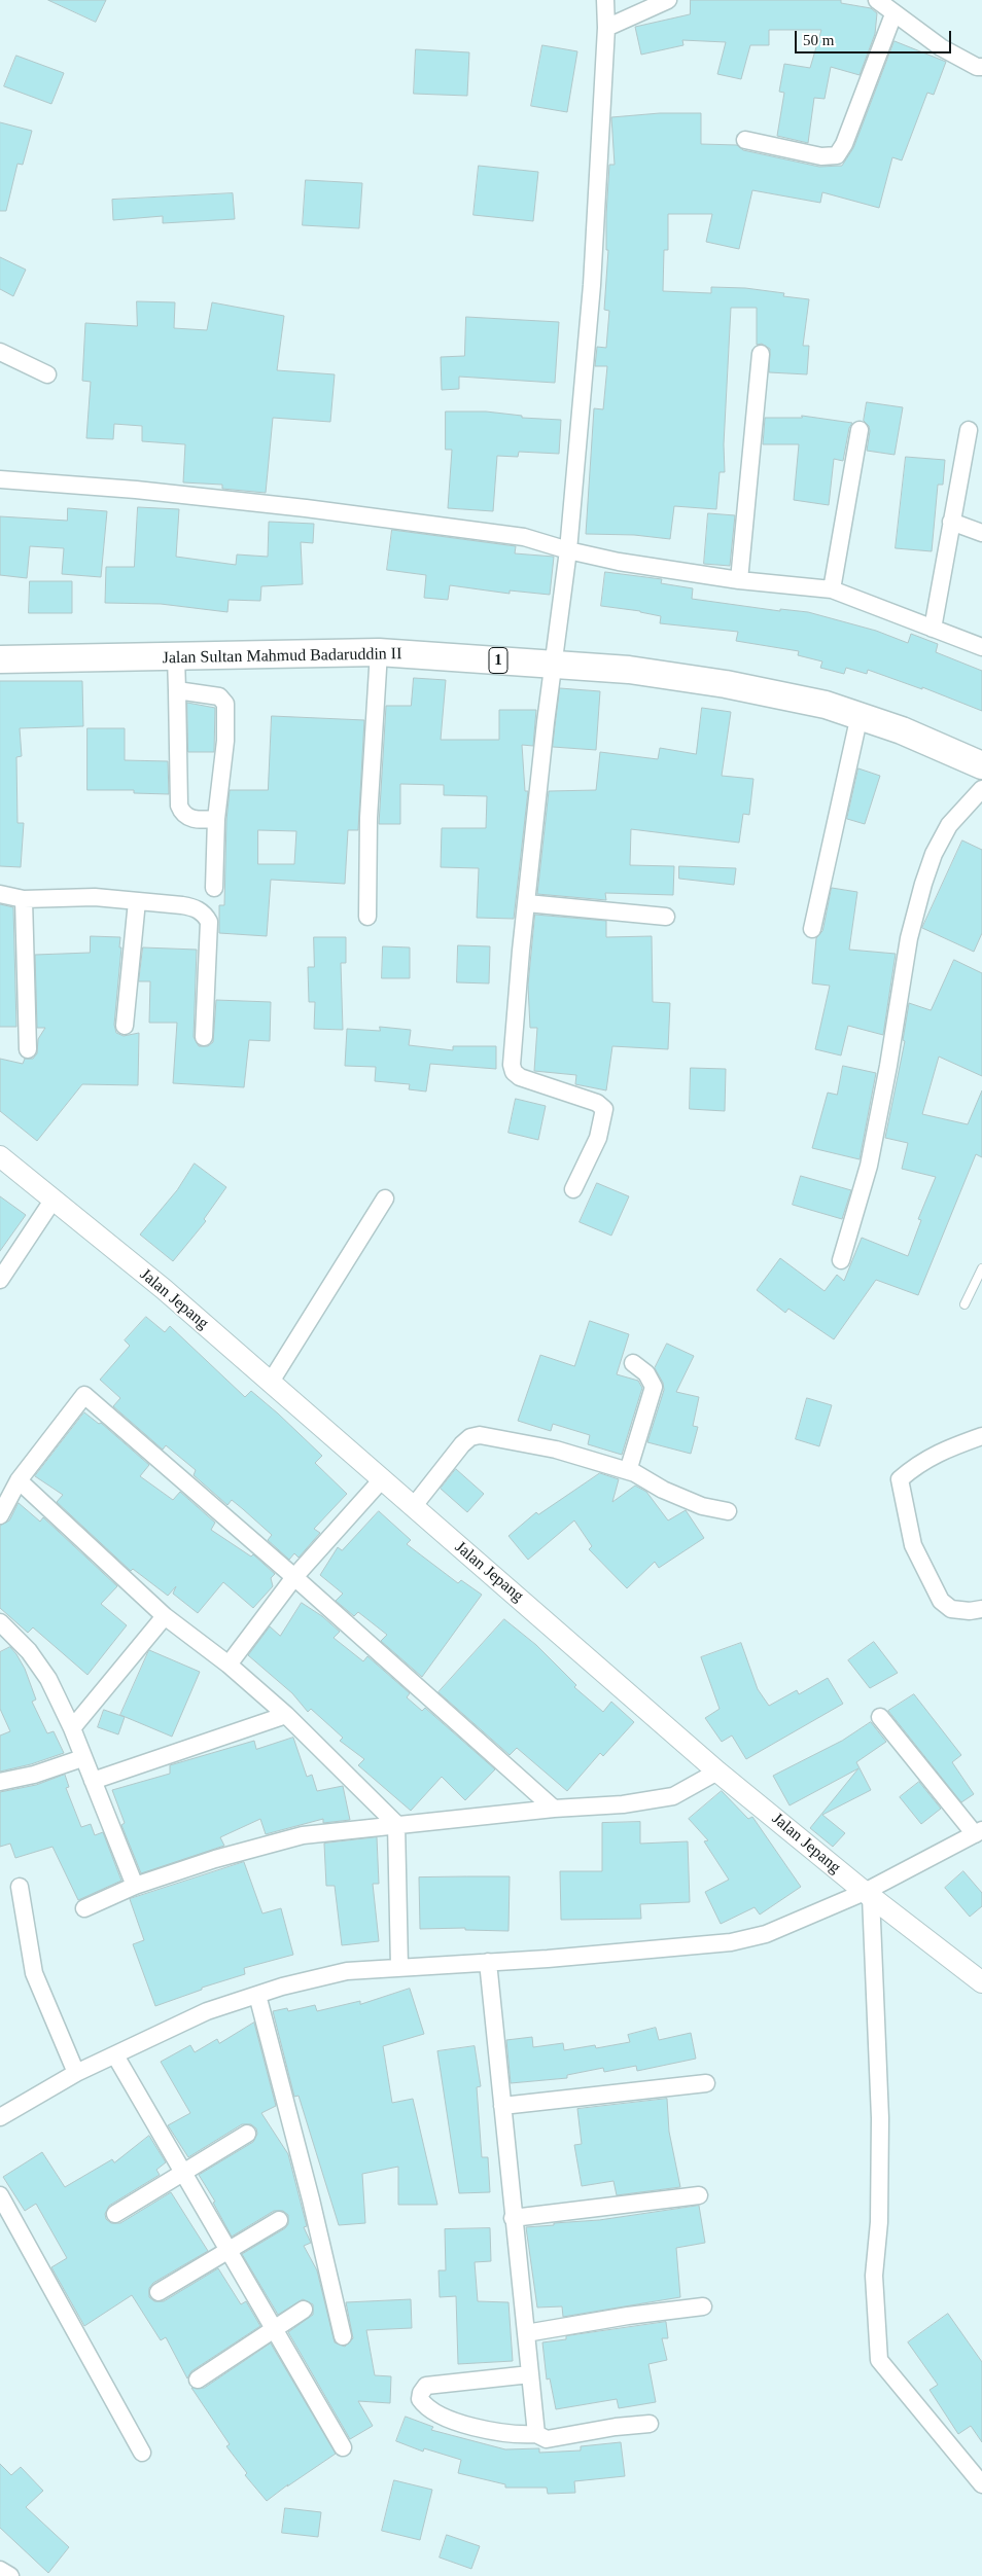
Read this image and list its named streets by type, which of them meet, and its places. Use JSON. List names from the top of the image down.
{
  "streets": {
    "highway": ["Jalan Sultan Mahmud Badaruddin II", "1"],
    "street": ["Jalan Jepang"]
  },
  "scale_bar": "50 m"
}
